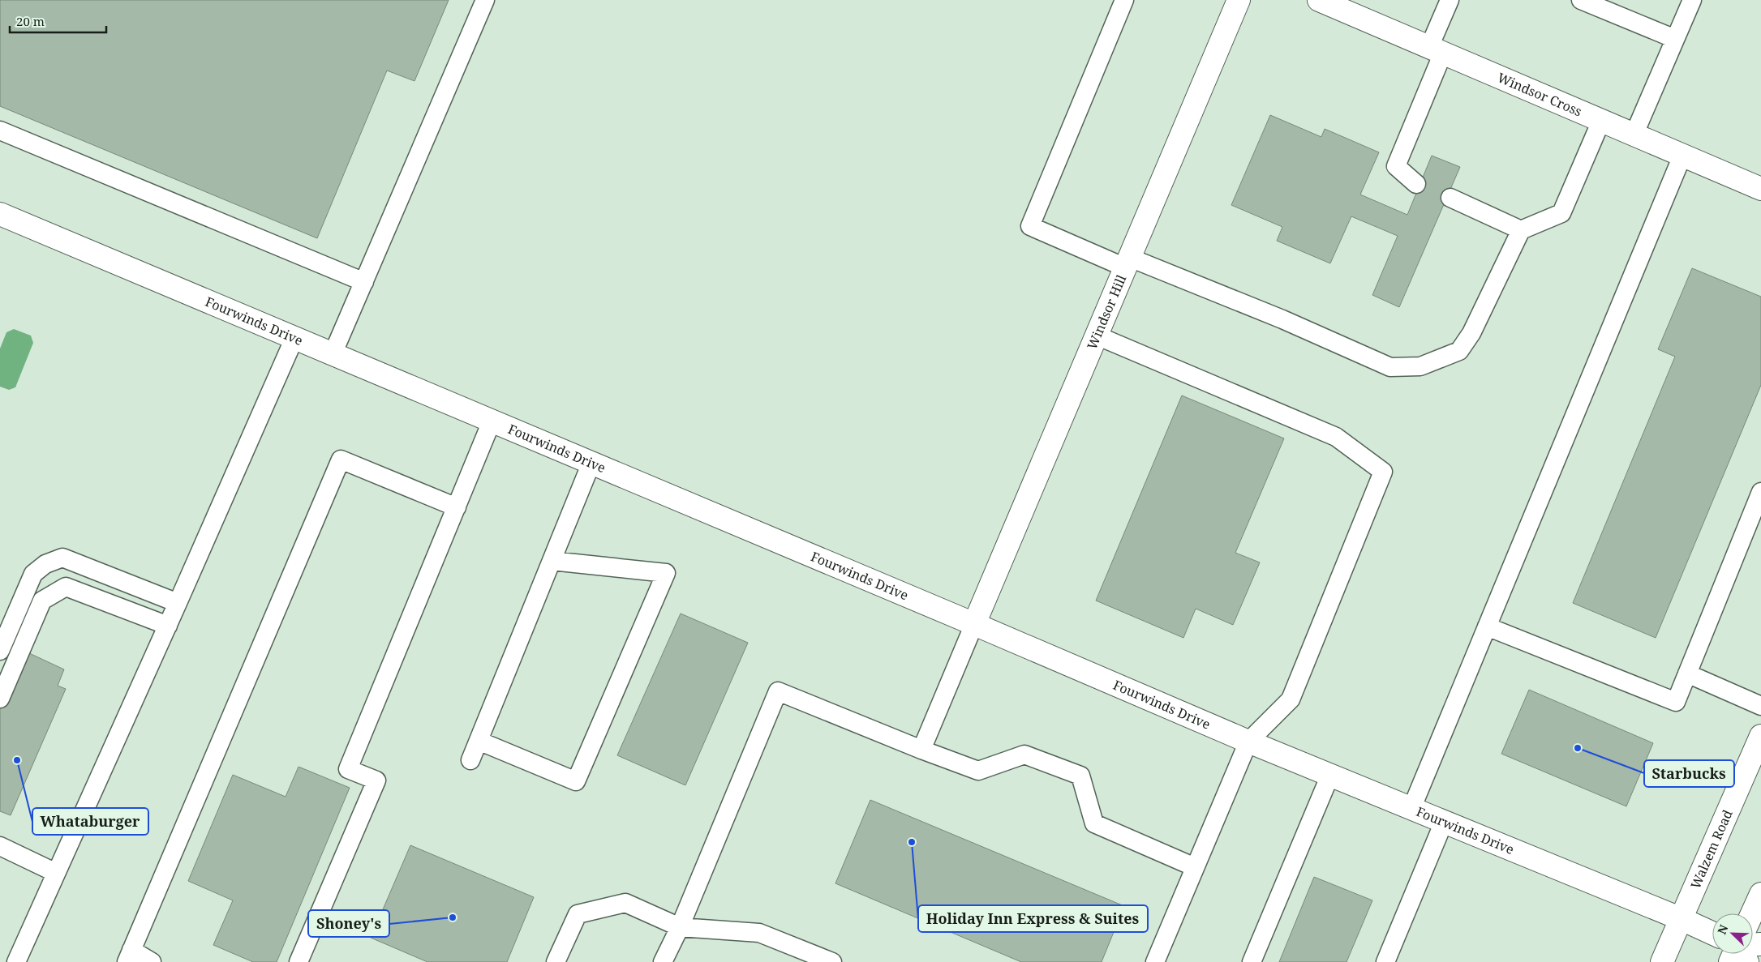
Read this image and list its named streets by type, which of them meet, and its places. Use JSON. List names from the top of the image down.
{
  "streets": {
    "street": [
      "Windsor Cross",
      "Windsor Hill",
      "Fourwinds Drive",
      "Walzem Road"
    ]
  },
  "crossings": [
    ["Windsor Hill", "Fourwinds Drive"],
    ["Fourwinds Drive", "Walzem Road"]
  ],
  "places": [
    "Starbucks",
    "Whataburger",
    "Holiday Inn Express & Suites",
    "Shoney's"
  ],
  "scale_bar": "20 m",
  "north": "top left"
}
